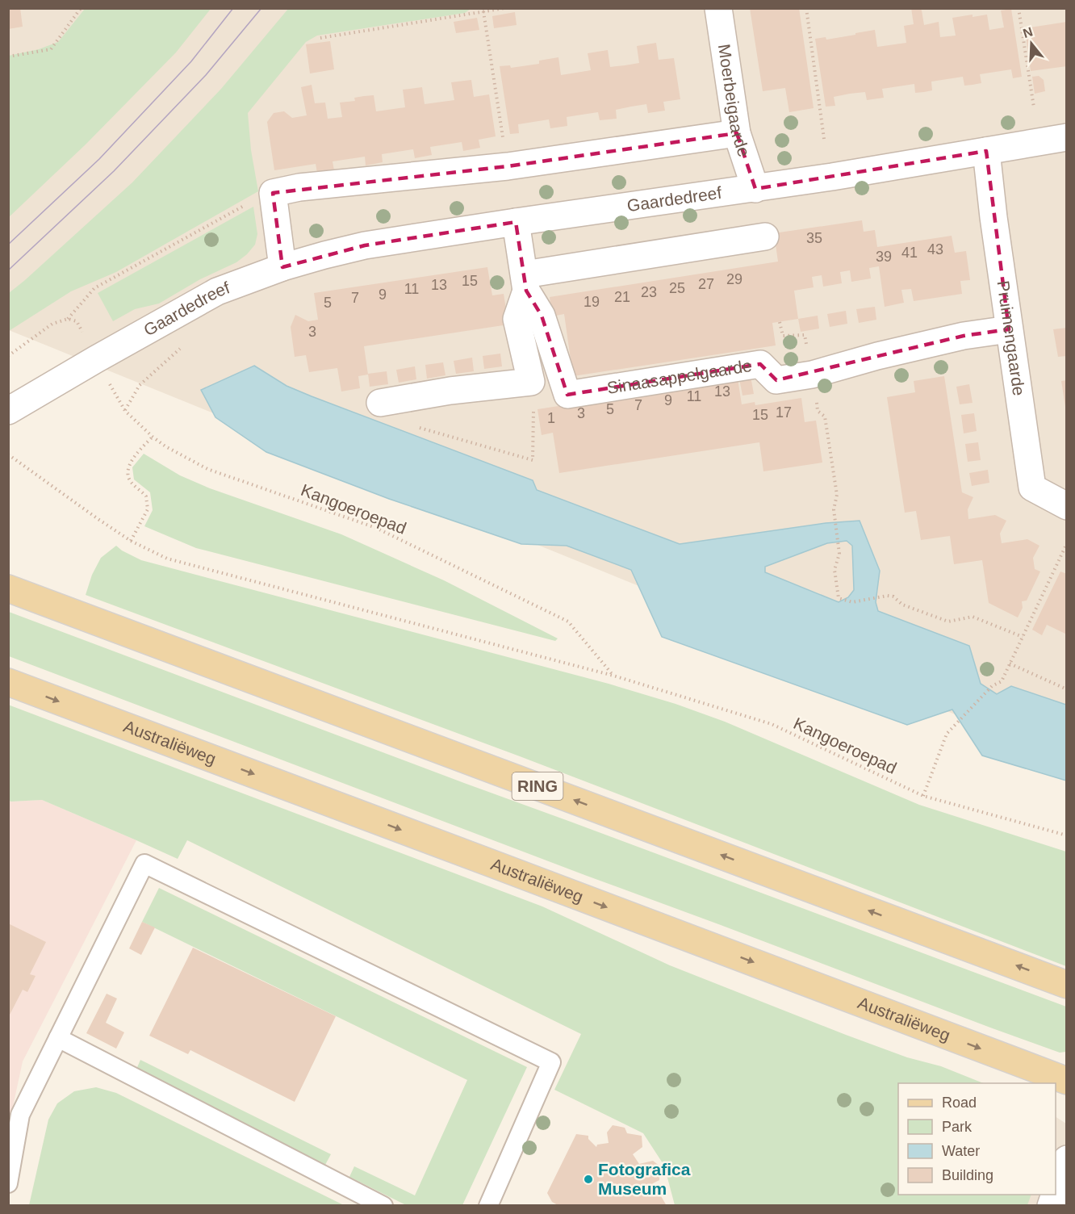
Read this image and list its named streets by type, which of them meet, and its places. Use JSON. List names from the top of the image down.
{
  "streets": {
    "main road": ["Australiëweg", "RING"],
    "street": [
      "Moerbeigaarde",
      "Gaardedreef",
      "Pruimengaarde",
      "Sinaasappelgaarde"
    ],
    "path": ["Kangoeroepad"]
  },
  "crossings": [
    ["Moerbeigaarde", "Gaardedreef"],
    ["Gaardedreef", "Pruimengaarde"],
    ["Gaardedreef", "Sinaasappelgaarde"],
    ["Gaardedreef", "Kangoeroepad"],
    ["Pruimengaarde", "Sinaasappelgaarde"]
  ],
  "places": ["Fotografica Museum"],
  "house_numbers": [
    "35",
    "43",
    "41",
    "39",
    "29",
    "15",
    "27",
    "13",
    "25",
    "11",
    "23",
    "9",
    "21",
    "7",
    "19",
    "5",
    "3",
    "13",
    "11",
    "9",
    "7",
    "5",
    "17",
    "3",
    "15",
    "1"
  ],
  "legend": [
    "Road",
    "Park",
    "Water",
    "Building"
  ],
  "north": "top"
}
